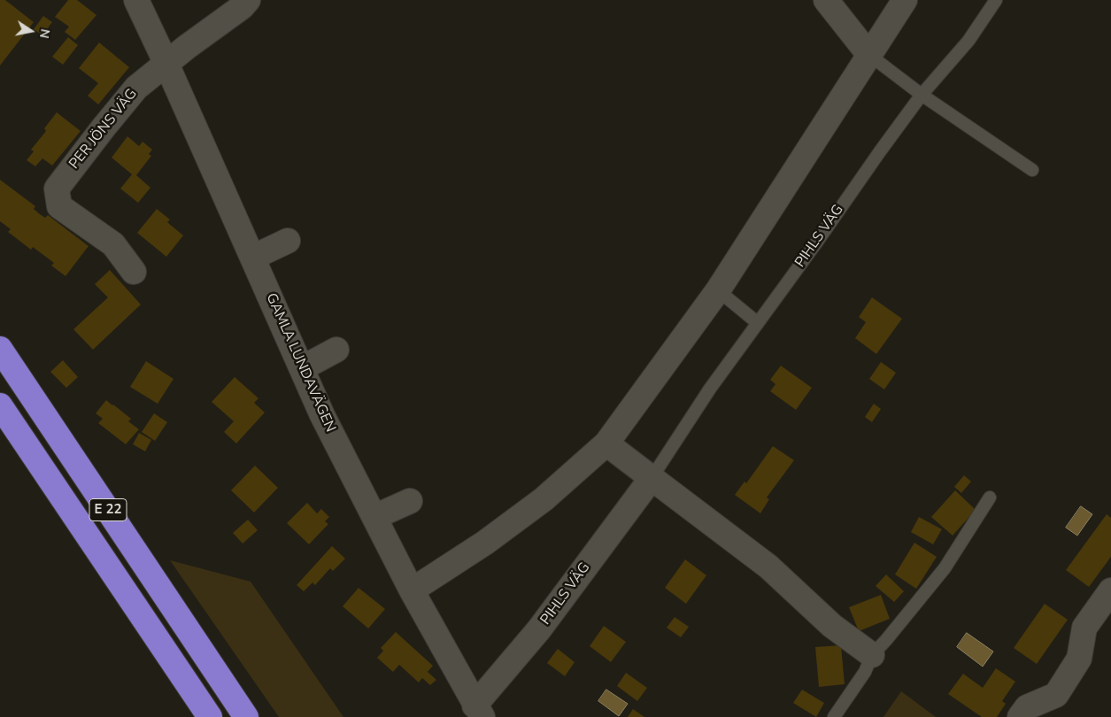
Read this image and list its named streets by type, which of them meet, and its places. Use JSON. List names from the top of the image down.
{
  "streets": {
    "highway": ["E 22"],
    "street": ["PER JÖNS VÄG", "PIHLS VÄG", "GAMLA LUNDAVÄGEN"]
  },
  "crossings": [
    ["PER JÖNS VÄG", "GAMLA LUNDAVÄGEN"],
    ["PIHLS VÄG", "GAMLA LUNDAVÄGEN"]
  ],
  "north": "right"
}
